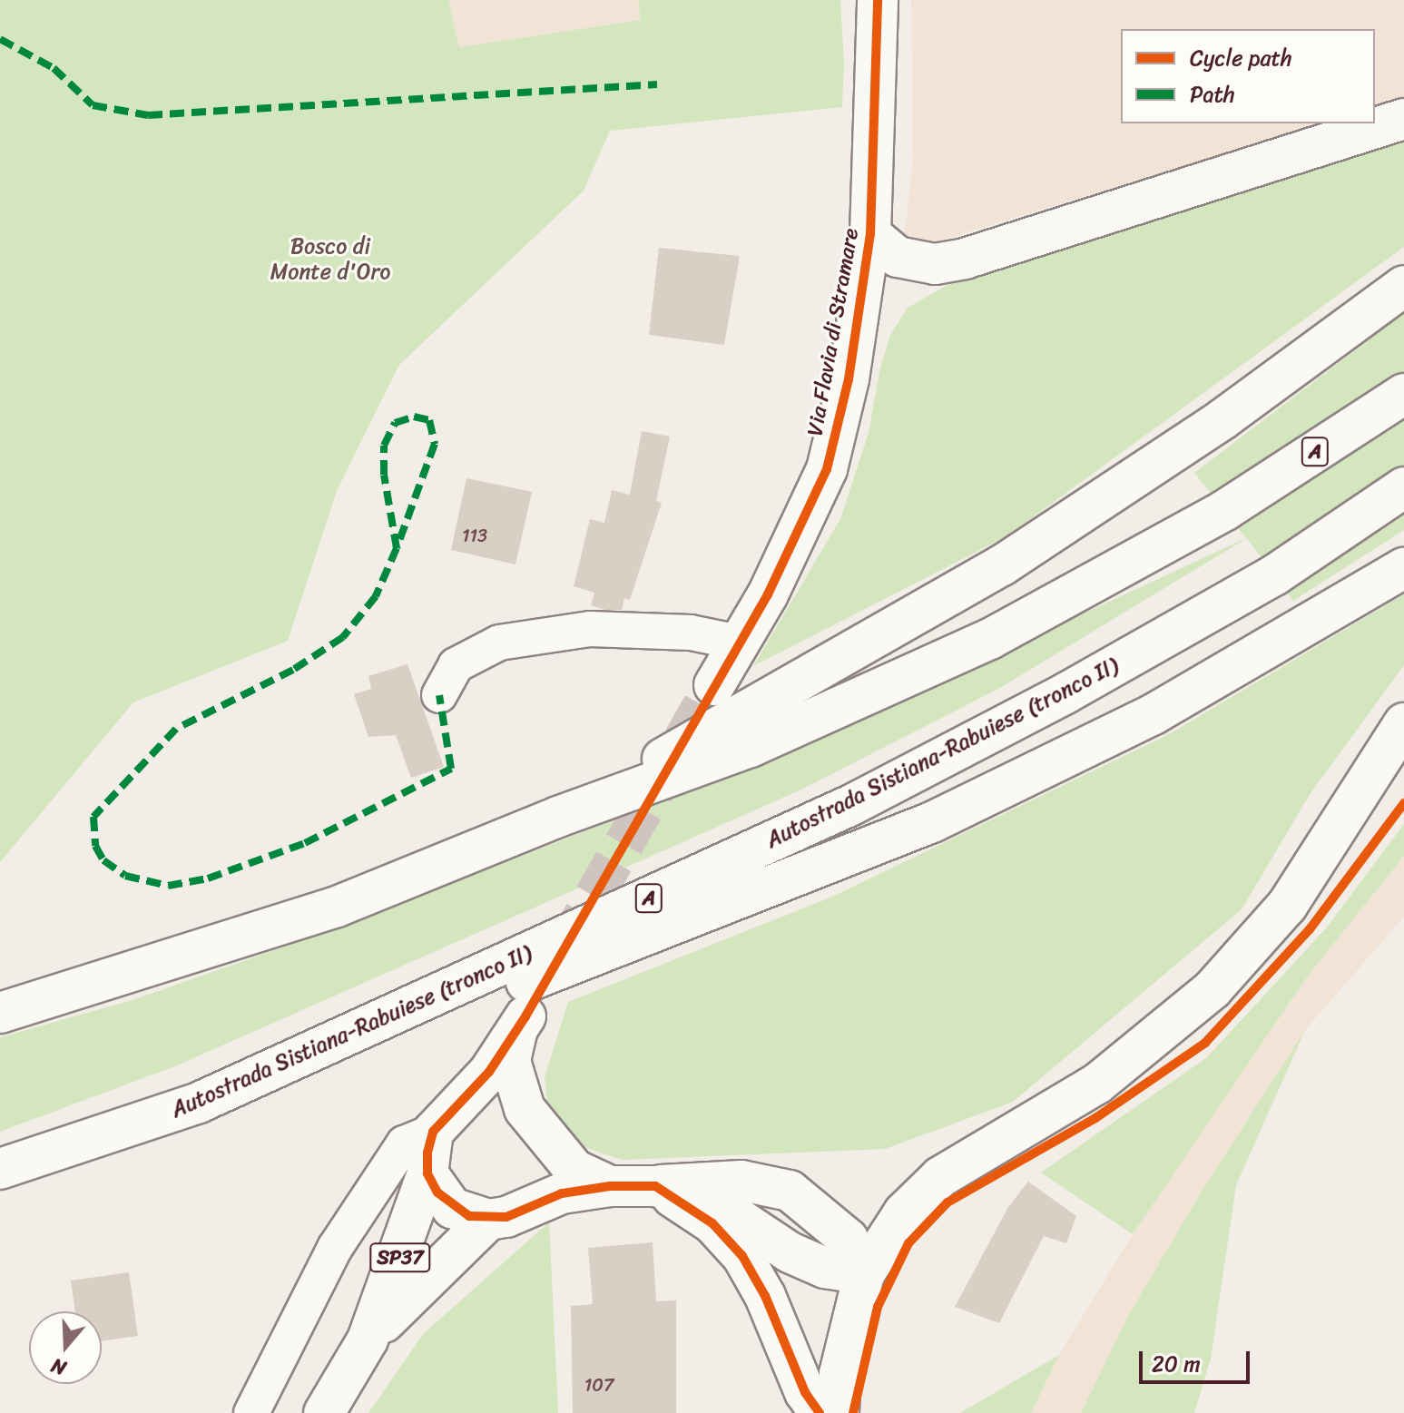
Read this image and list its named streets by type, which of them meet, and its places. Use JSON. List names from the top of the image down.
{
  "streets": {
    "main road": [
      "Via Flavia di Stramare",
      "A",
      "Autostrada Sistiana-Rabuiese (tronco II)",
      "SP37"
    ]
  },
  "parks": ["Bosco di Monte d'Oro"],
  "house_numbers": ["113", "107"],
  "legend": ["Cycle path", "Path"],
  "scale_bar": "20 m",
  "north": "bottom"
}
